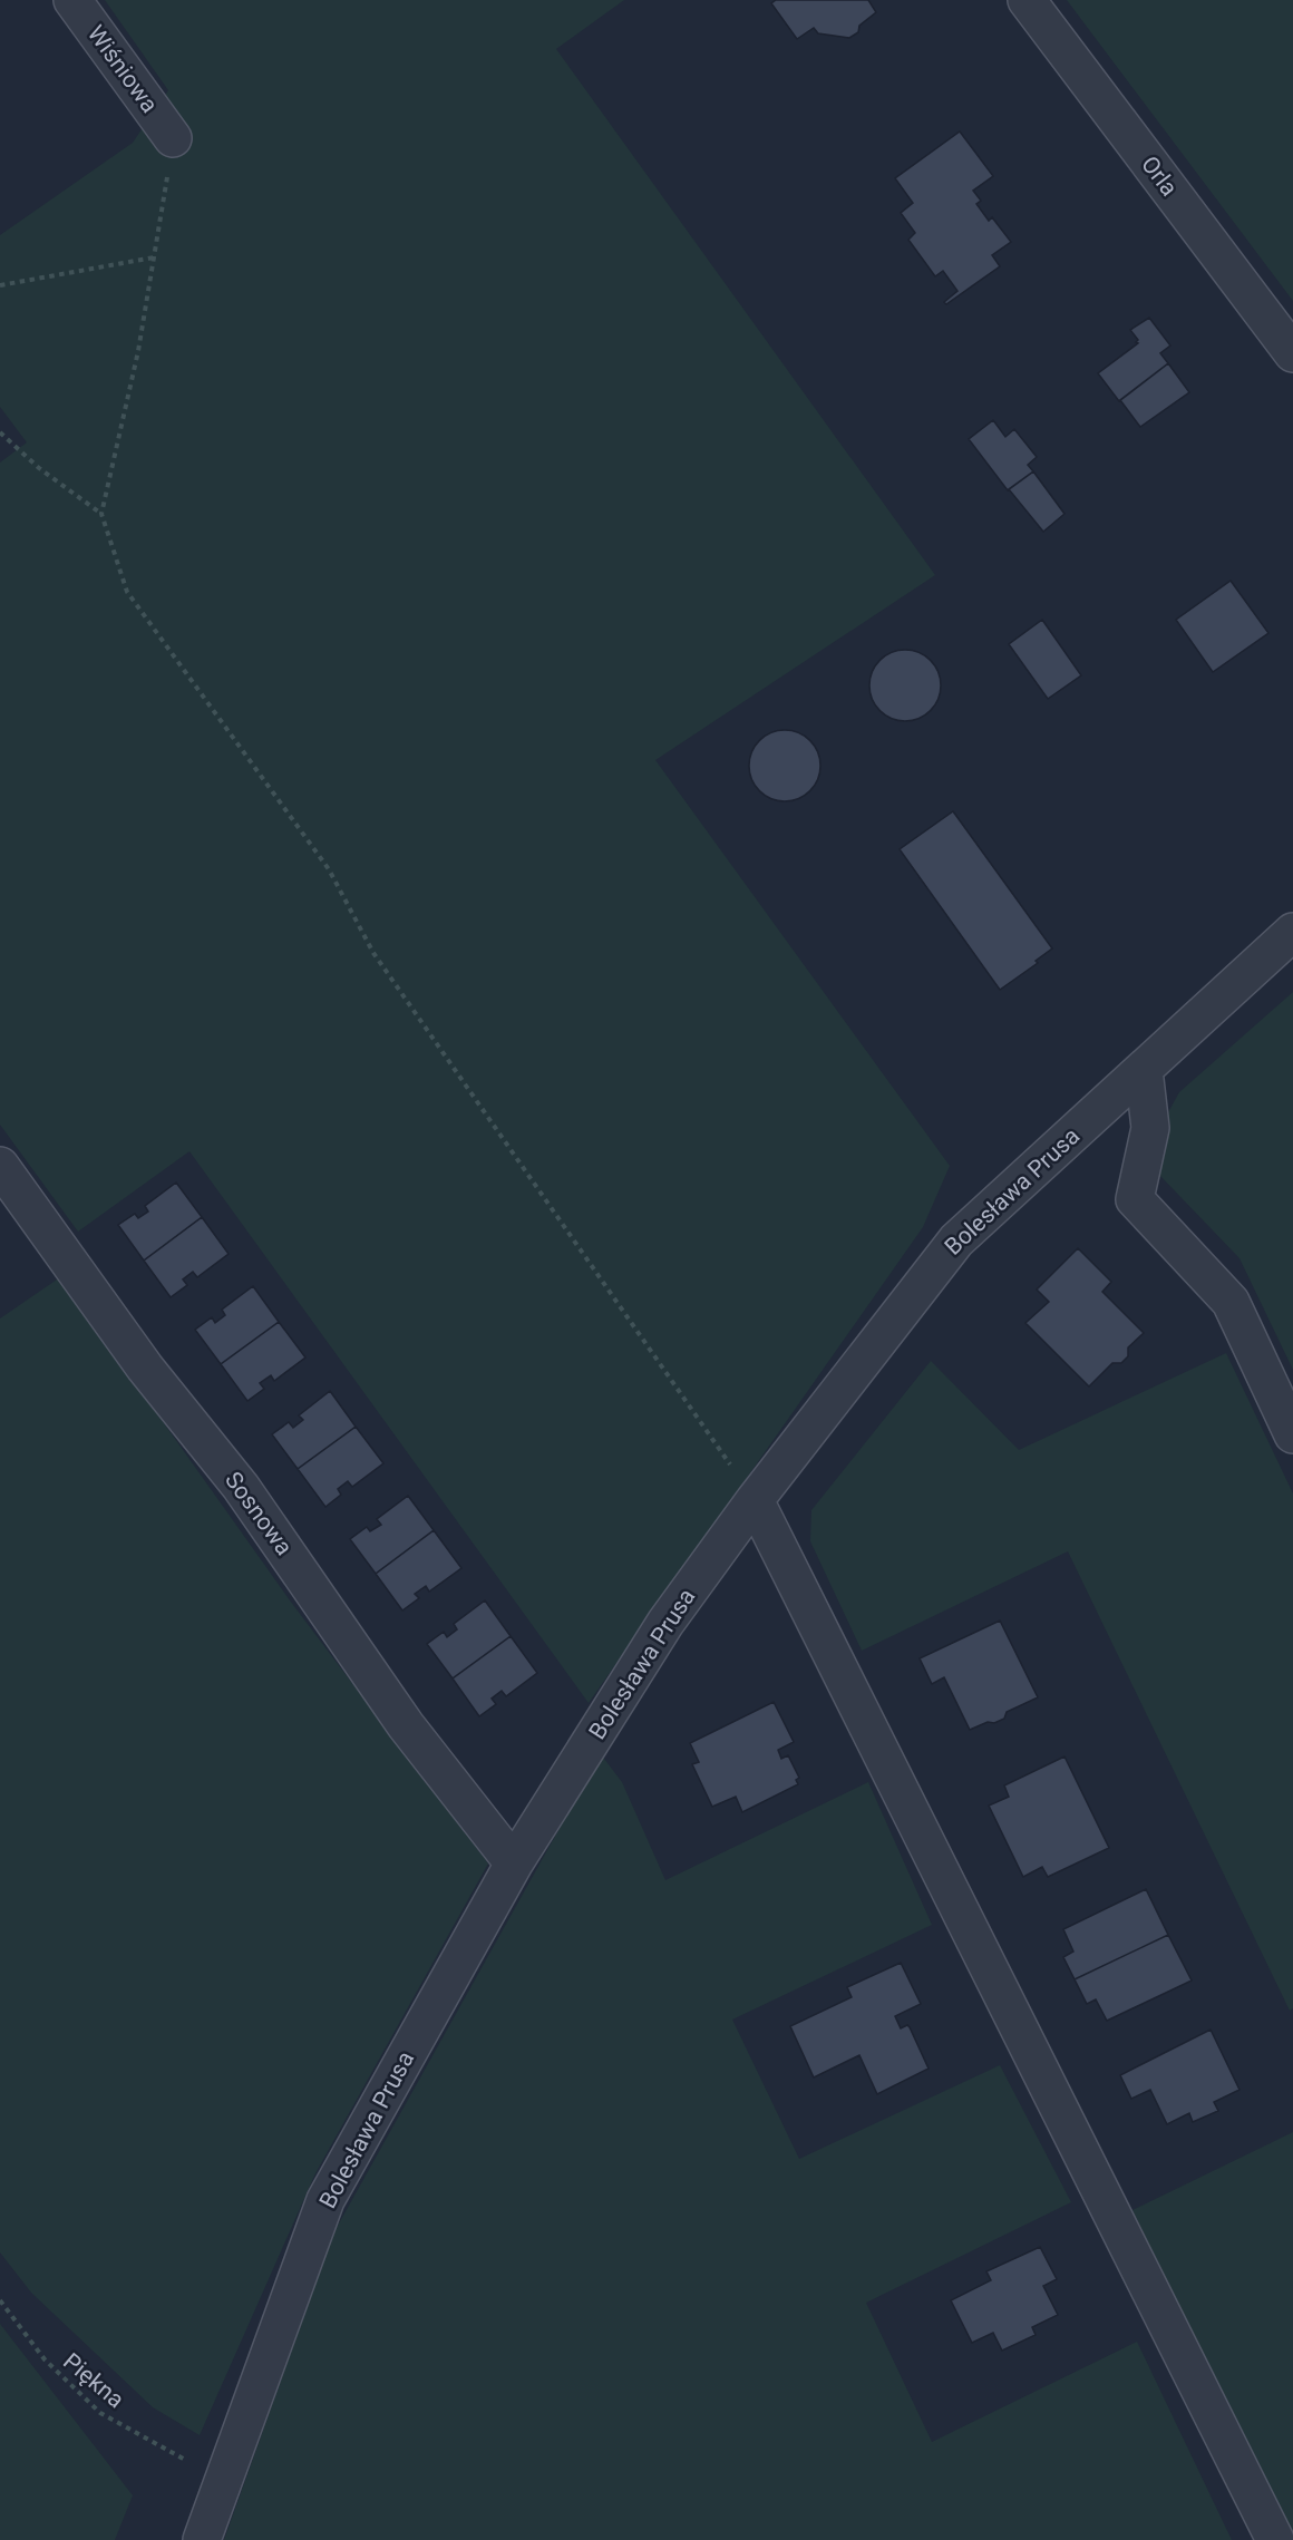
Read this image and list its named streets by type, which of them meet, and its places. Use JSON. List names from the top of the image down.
{
  "streets": {
    "street": [
      "Wiśniowa",
      "Orla",
      "Bolesława Prusa",
      "Sosnowa"
    ],
    "path": ["Piękna"]
  },
  "crossings": [
    ["Bolesława Prusa", "Sosnowa"],
    ["Bolesława Prusa", "Piękna"]
  ]
}
